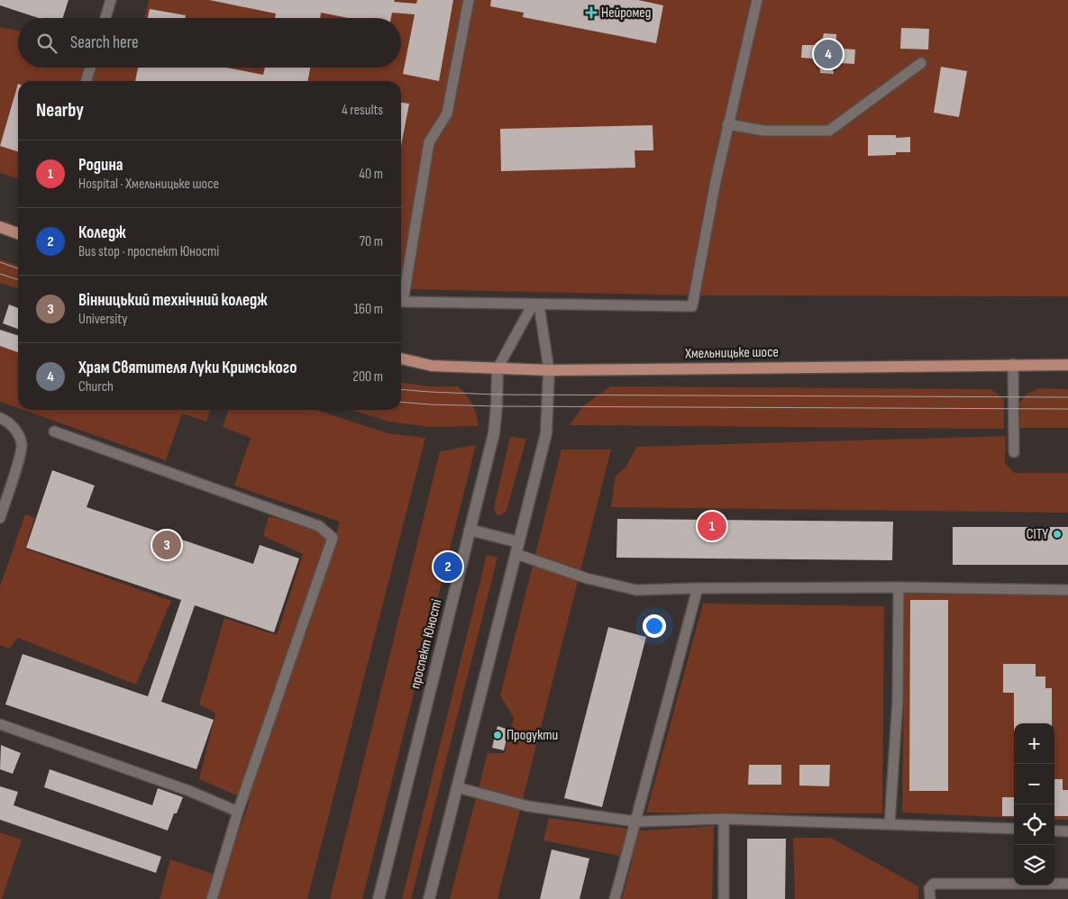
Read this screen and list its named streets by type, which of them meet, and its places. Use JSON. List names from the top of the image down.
{
  "streets": {
    "main road": ["Хмельницьке шосе", "проспект Юності"]
  },
  "crossings": [
    ["Хмельницьке шосе", "проспект Юності"]
  ],
  "places": {
    "health": ["Нейромед"],
    "other": ["CITY", "Продукти"]
  },
  "page": {
    "search": "Search here",
    "pins": [
      "4",
      "1",
      "3",
      "2"
    ],
    "heading": ["Nearby", "4 results"],
    "list": [
      {
        "mark": "1",
        "name": "Родина",
        "note": "Hospital · Хмельницьке шосе",
        "value": "40 m"
      },
      {
        "mark": "2",
        "name": "Коледж",
        "note": "Bus stop · проспект Юності",
        "value": "70 m"
      },
      {
        "mark": "3",
        "name": "Вінницький технічний коледж",
        "note": "University",
        "value": "160 m"
      },
      {
        "mark": "4",
        "name": "Храм Святителя Луки Кримського",
        "note": "Church",
        "value": "200 m"
      }
    ],
    "map_buttons": ["+", "−"]
  }
}
